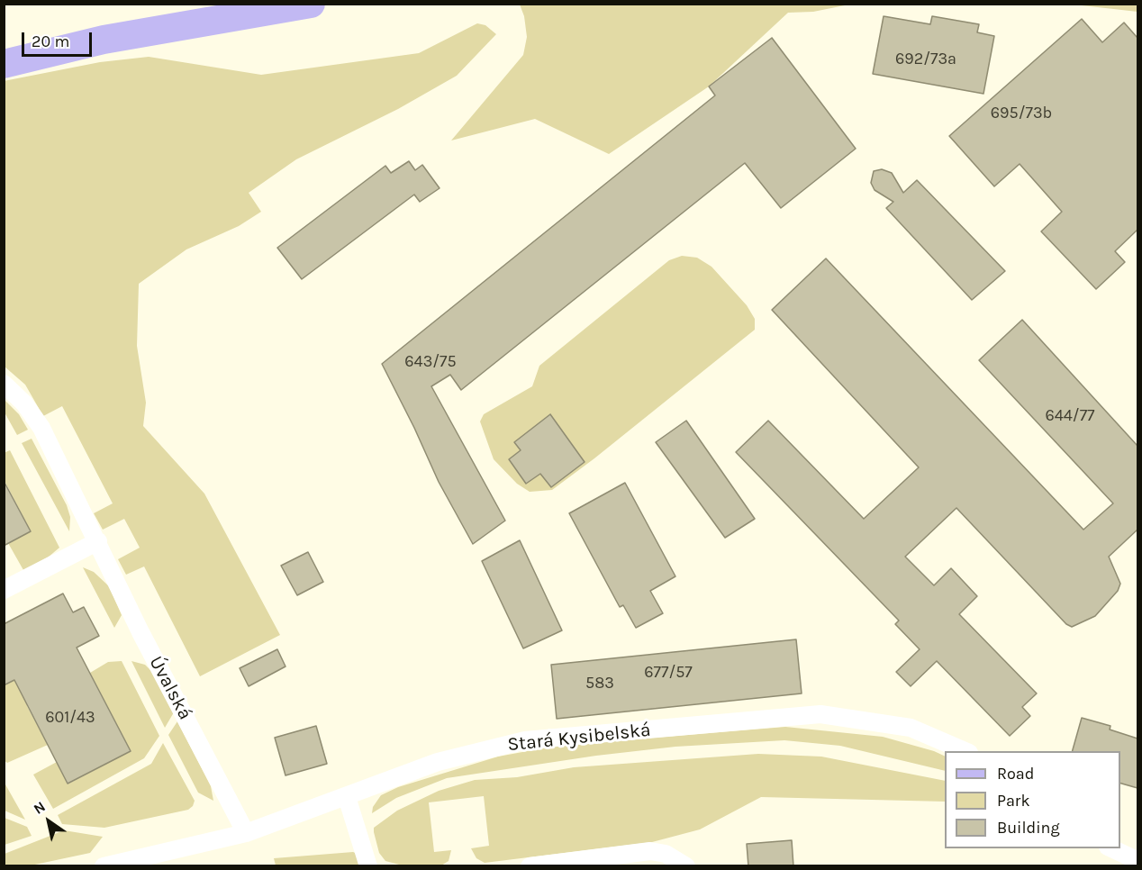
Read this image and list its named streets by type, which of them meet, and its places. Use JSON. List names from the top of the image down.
{
  "streets": {
    "street": ["Úvalská", "Stará Kysibelská"]
  },
  "crossings": [
    ["Úvalská", "Stará Kysibelská"]
  ],
  "house_numbers": [
    "692/73a",
    "695/73b",
    "643/75",
    "644/77",
    "677/57",
    "583",
    "601/43"
  ],
  "legend": ["Road", "Park", "Building"],
  "scale_bar": "20 m",
  "north": "top left"
}
